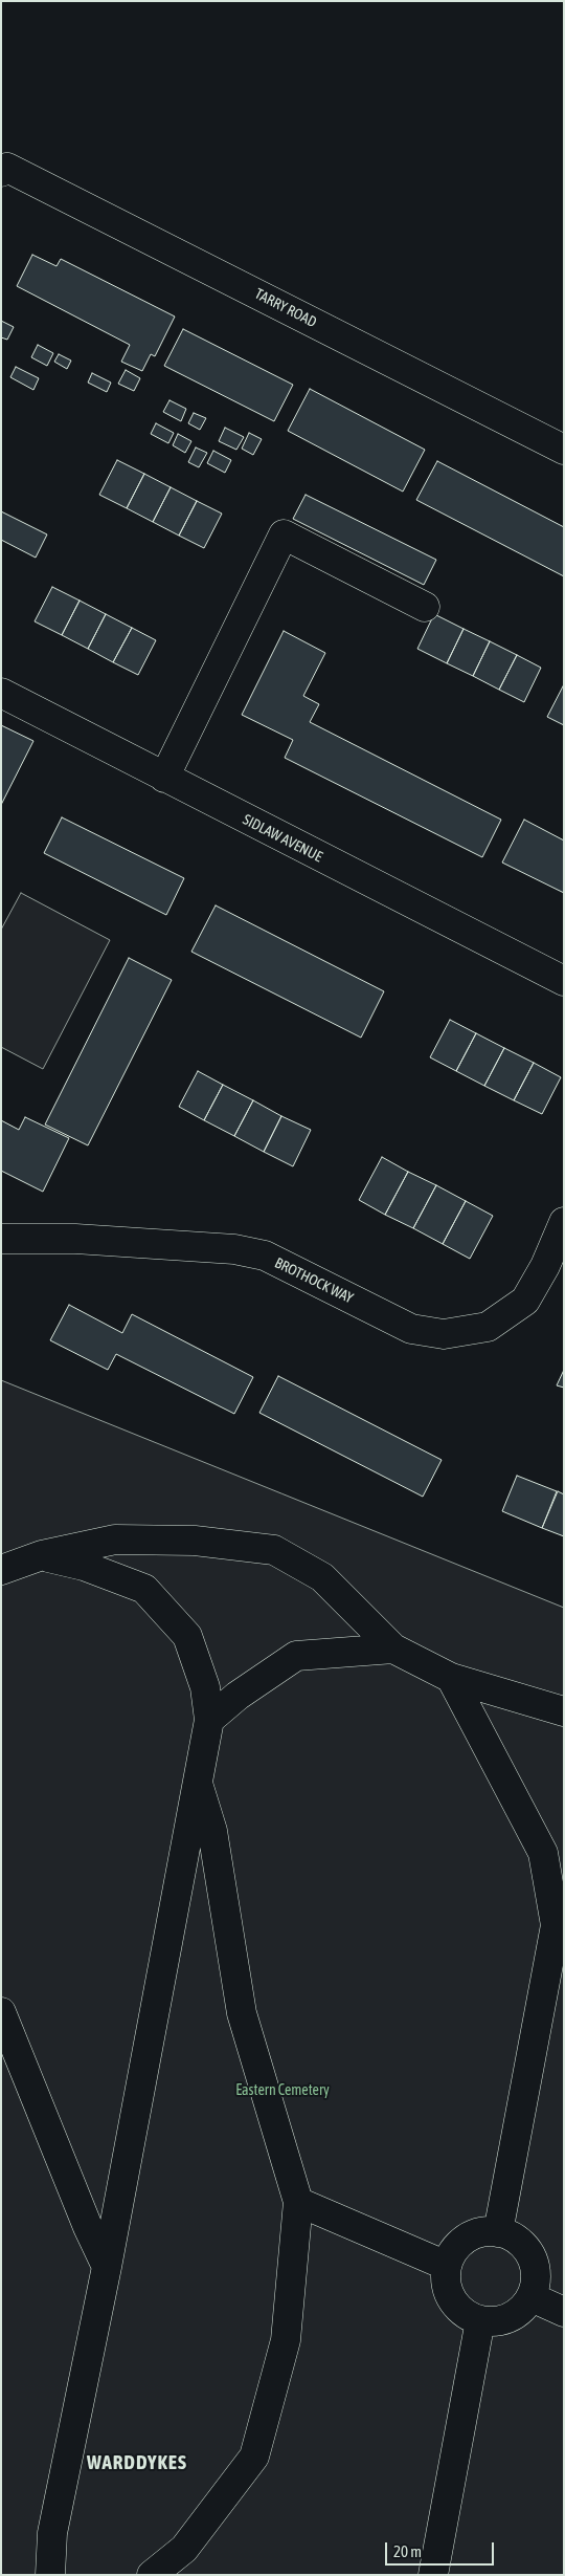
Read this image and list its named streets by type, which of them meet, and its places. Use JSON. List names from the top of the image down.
{
  "streets": {
    "street": ["TARRY ROAD", "SIDLAW AVENUE", "BROTHOCK WAY"]
  },
  "districts": ["WARDDYKES"],
  "parks": ["Eastern Cemetery"],
  "scale_bar": "20 m"
}
